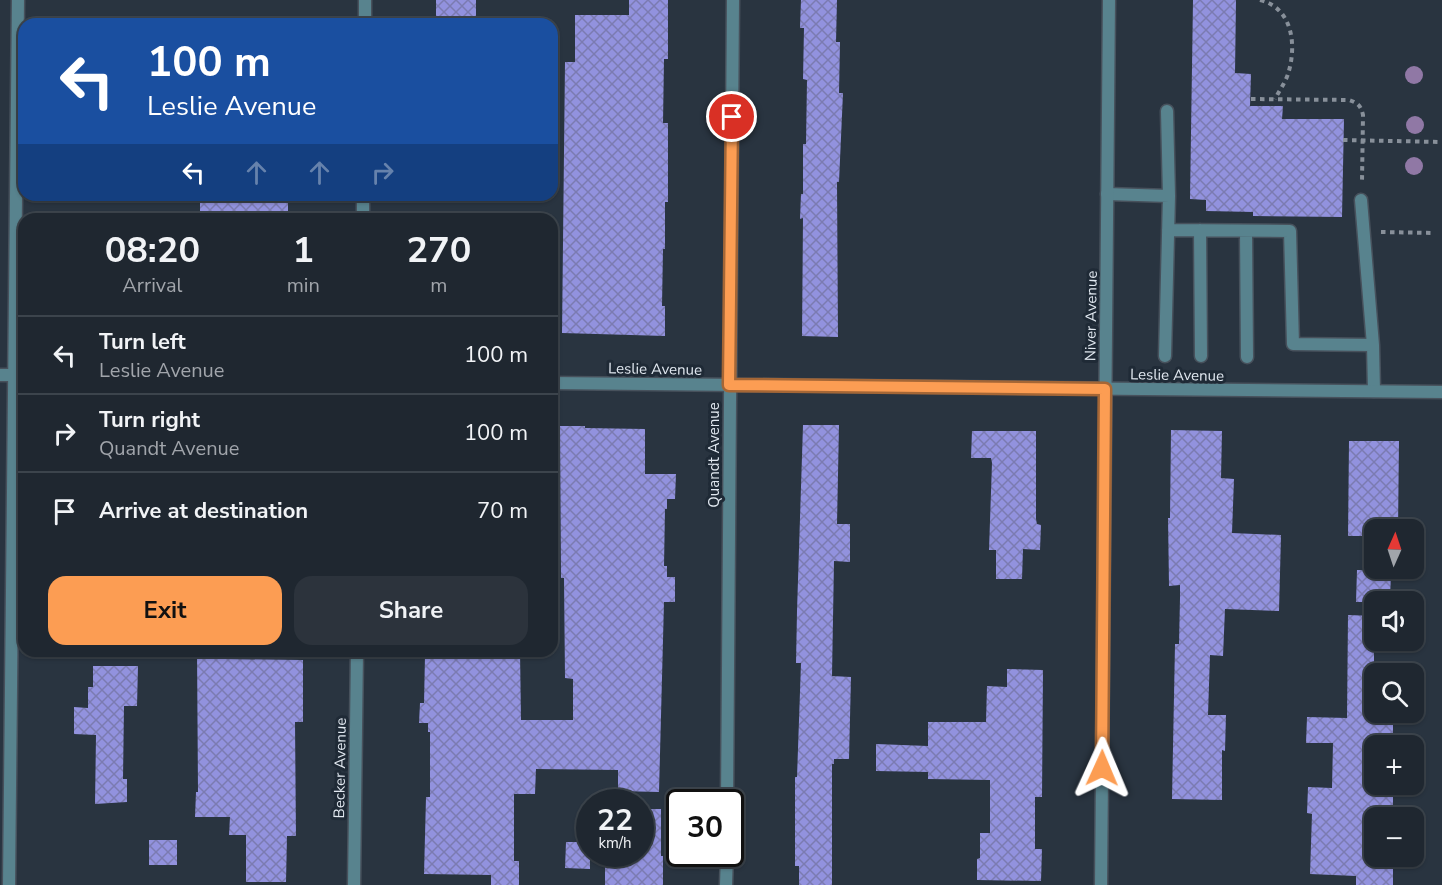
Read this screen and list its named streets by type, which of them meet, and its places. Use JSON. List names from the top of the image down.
{
  "streets": {
    "street": [
      "Niver Avenue",
      "Leslie Avenue",
      "Quandt Avenue",
      "Becker Avenue"
    ]
  },
  "crossings": [
    ["Niver Avenue", "Leslie Avenue"],
    ["Leslie Avenue", "Quandt Avenue"]
  ],
  "north": "top",
  "page": {
    "turn": ["100 m", "Leslie Avenue"],
    "eta": [
      "08:20",
      "Arrival",
      "1",
      "min",
      "270",
      "m"
    ],
    "list": [
      {
        "name": "Turn left",
        "note": "Leslie Avenue",
        "value": "100 m"
      },
      {
        "name": "Turn right",
        "note": "Quandt Avenue",
        "value": "100 m"
      },
      {
        "name": "Arrive at destination",
        "value": "70 m"
      }
    ],
    "map_buttons": ["+", "−"],
    "buttons": ["Exit", "Share"],
    "speed": "22 km/h",
    "limit": "30"
  }
}
